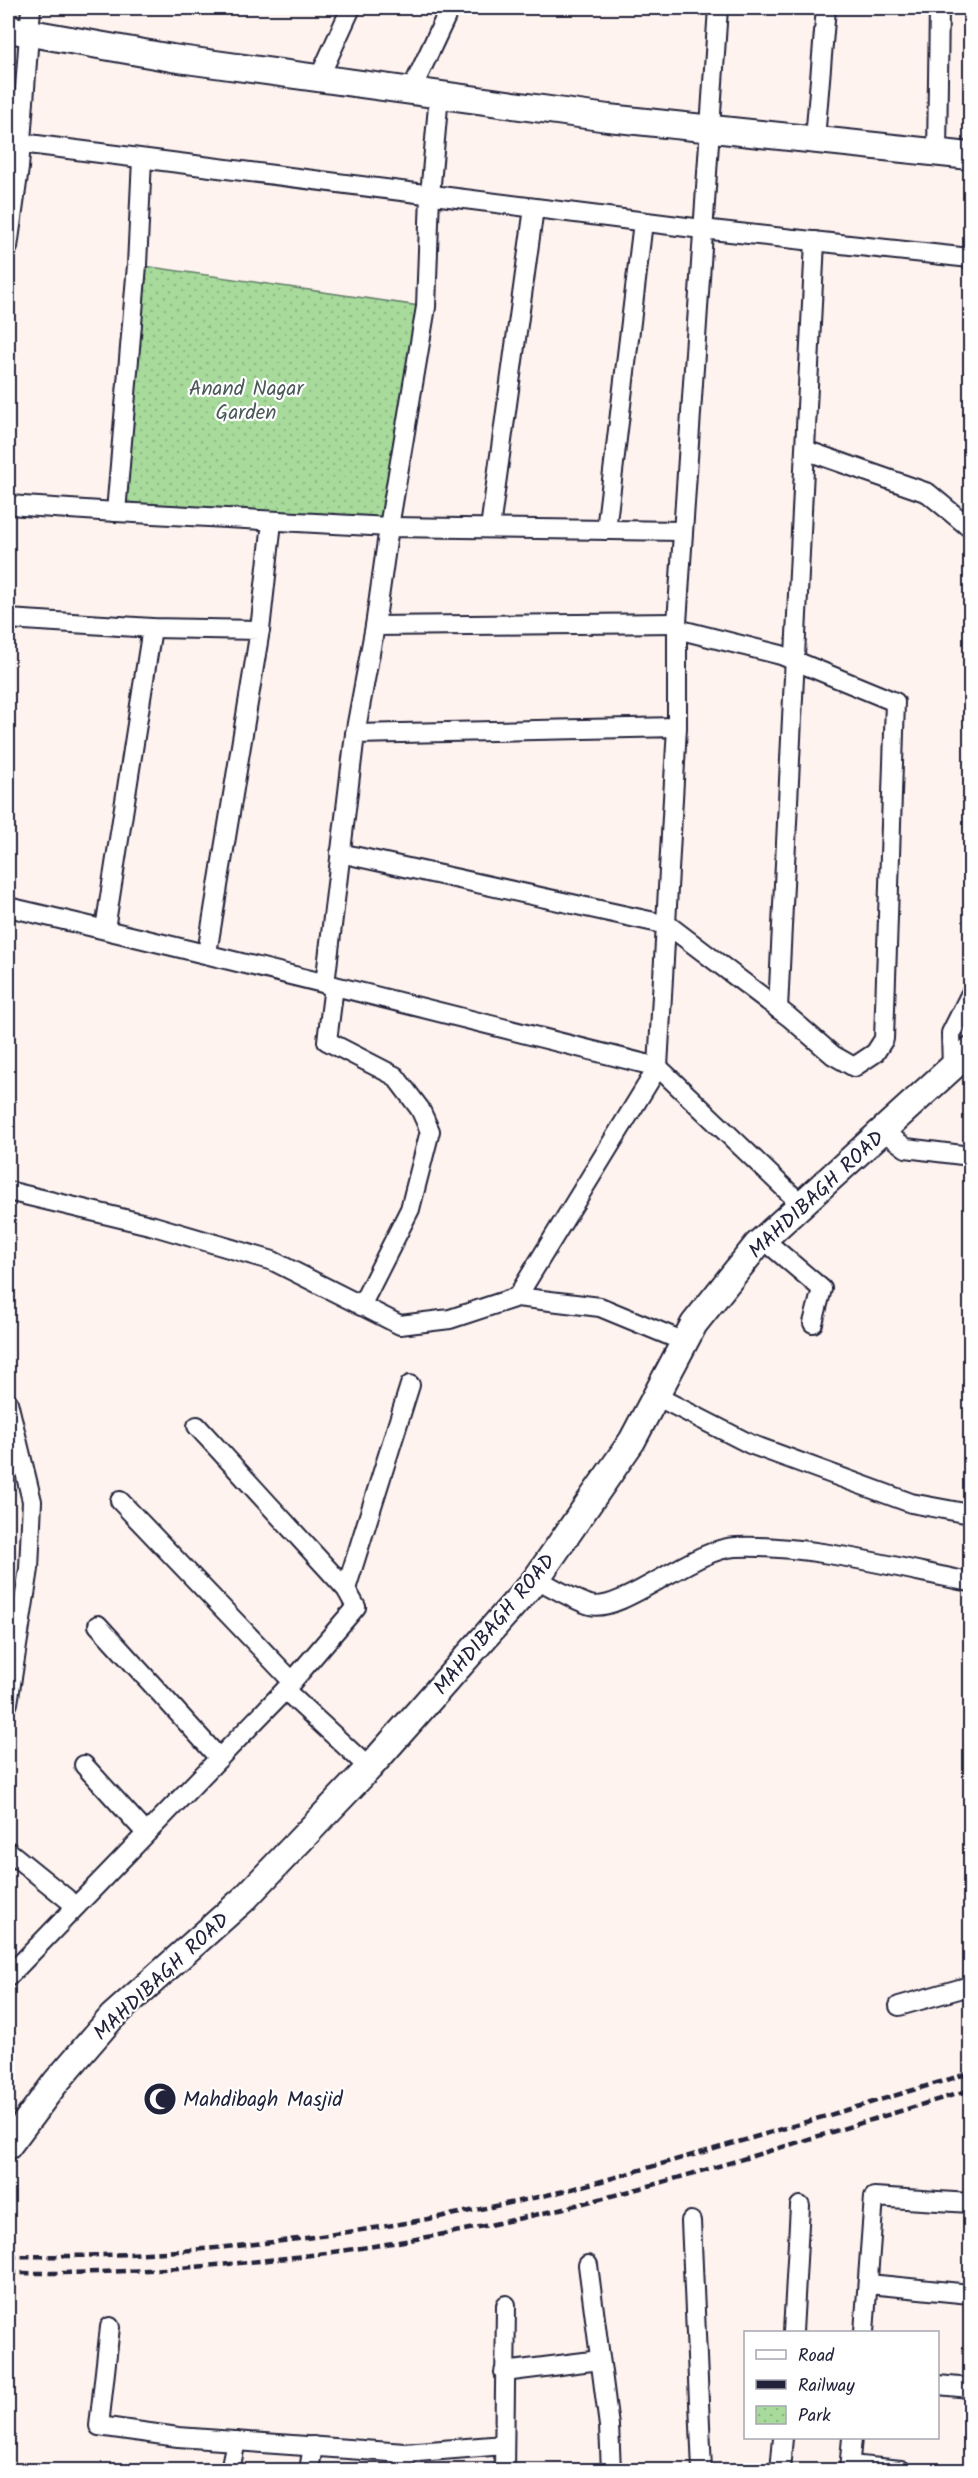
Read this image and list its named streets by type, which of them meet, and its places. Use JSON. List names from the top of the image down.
{
  "streets": {
    "street": ["MAHDIBAGH ROAD"]
  },
  "parks": ["Anand Nagar Garden"],
  "places": {
    "mosque": ["Mahdibagh Masjid"]
  },
  "legend": ["Road", "Railway", "Park"]
}
